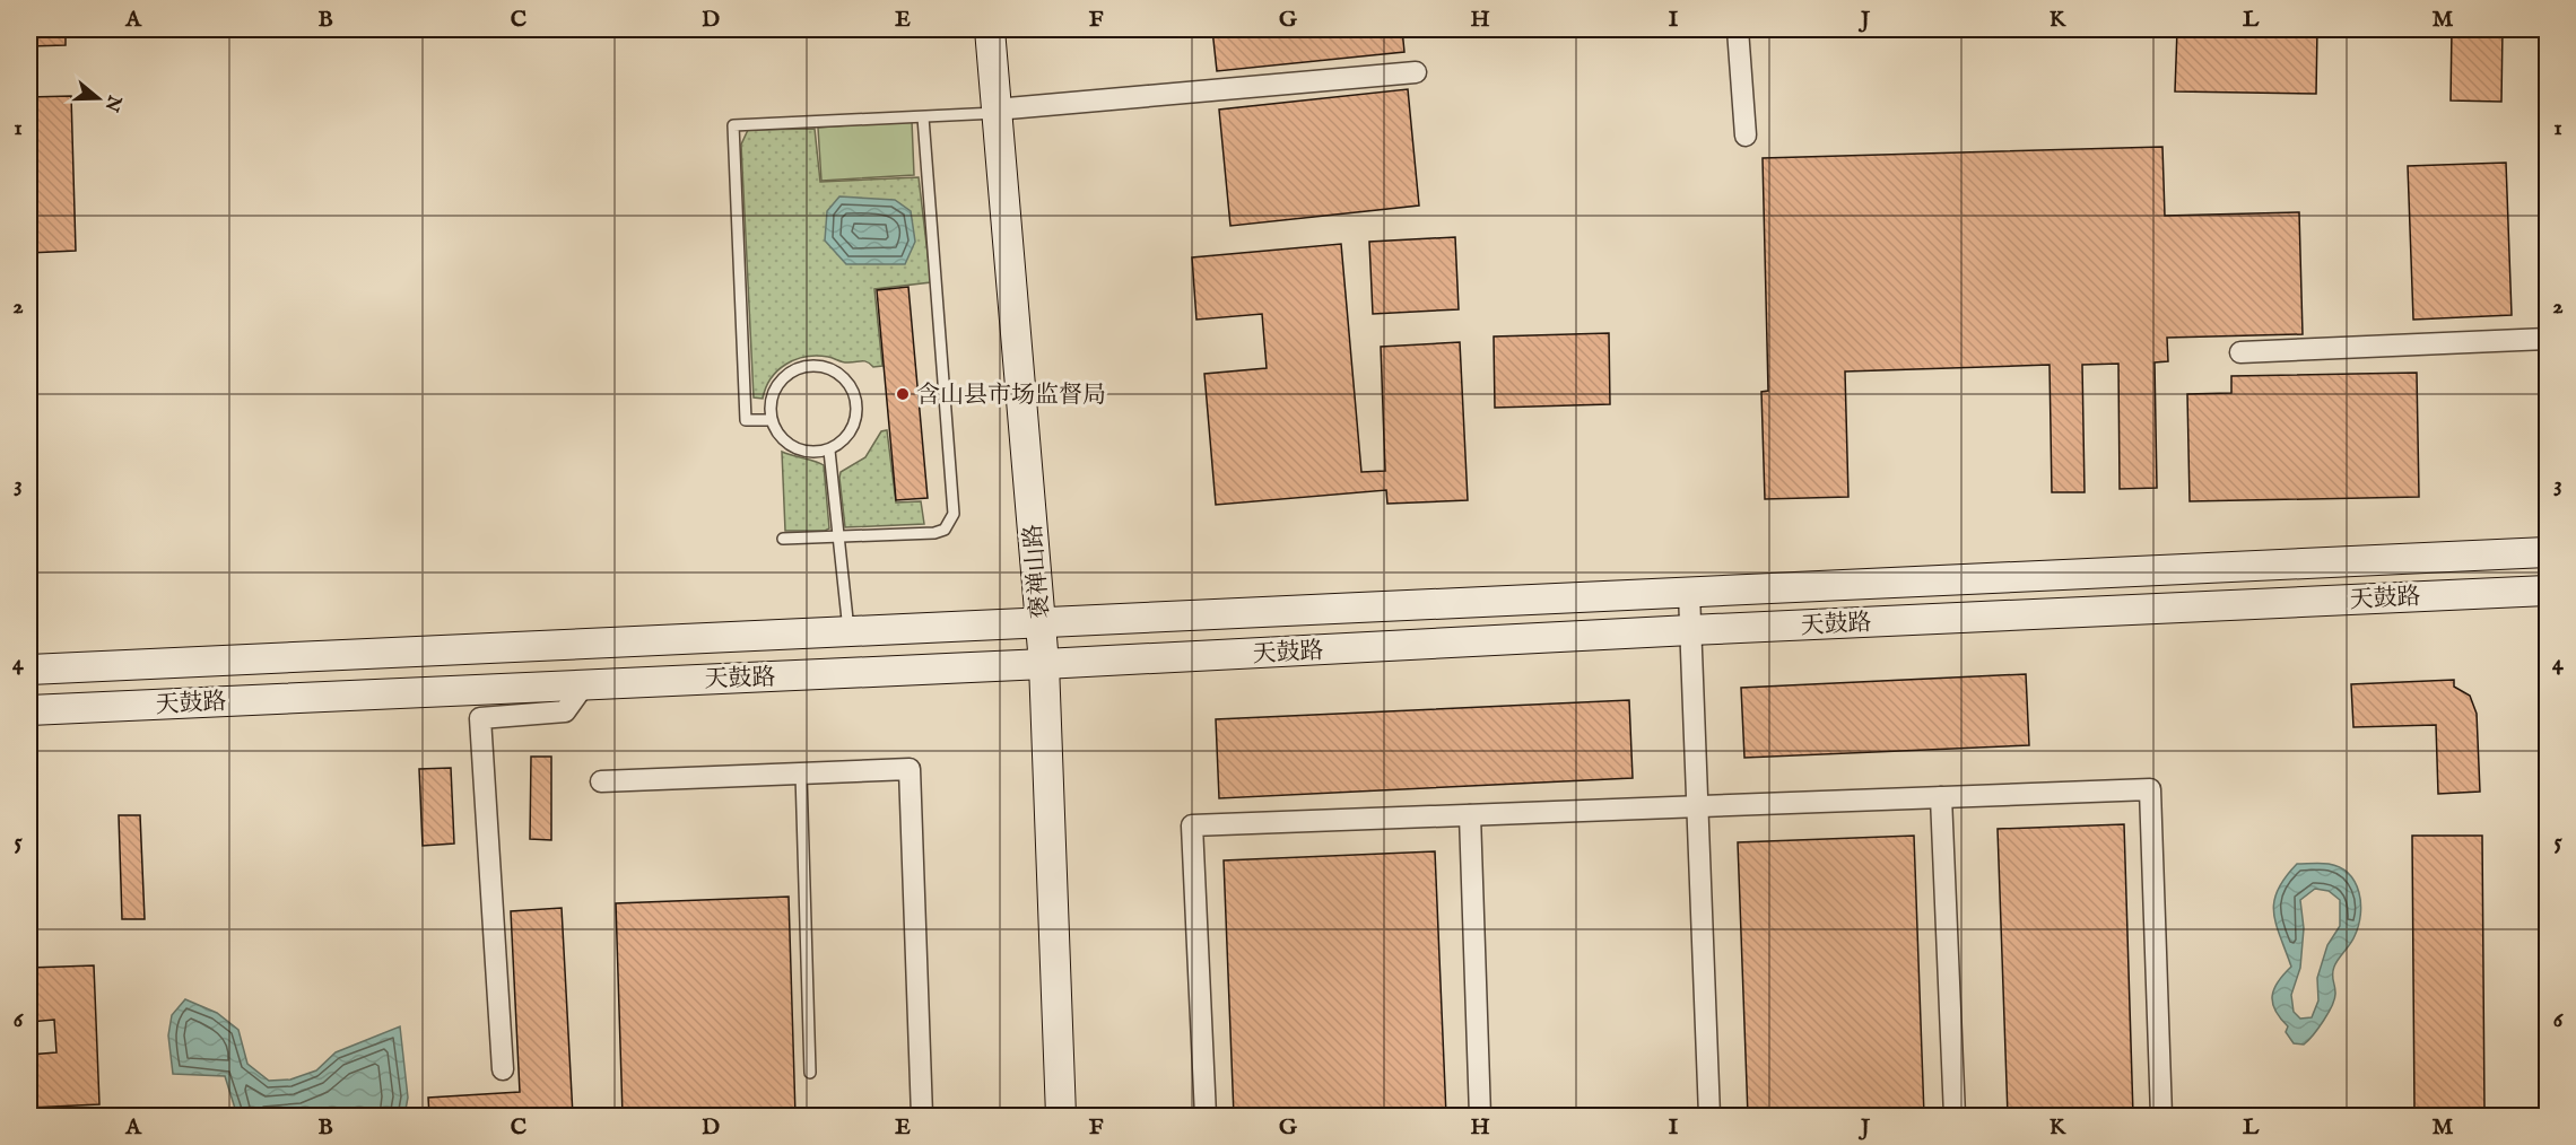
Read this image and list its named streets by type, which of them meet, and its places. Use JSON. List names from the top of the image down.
{
  "streets": {
    "main road": ["褒禅山路", "天鼓路"]
  },
  "crossings": [
    ["褒禅山路", "天鼓路"]
  ],
  "places": ["含山县市场监督局"],
  "north": "right",
  "grid": {
    "columns": [
      "A",
      "B",
      "C",
      "D",
      "E",
      "F",
      "G",
      "H",
      "I",
      "J",
      "K",
      "L",
      "M"
    ],
    "rows": [
      "1",
      "2",
      "3",
      "4",
      "5",
      "6"
    ]
  }
}
